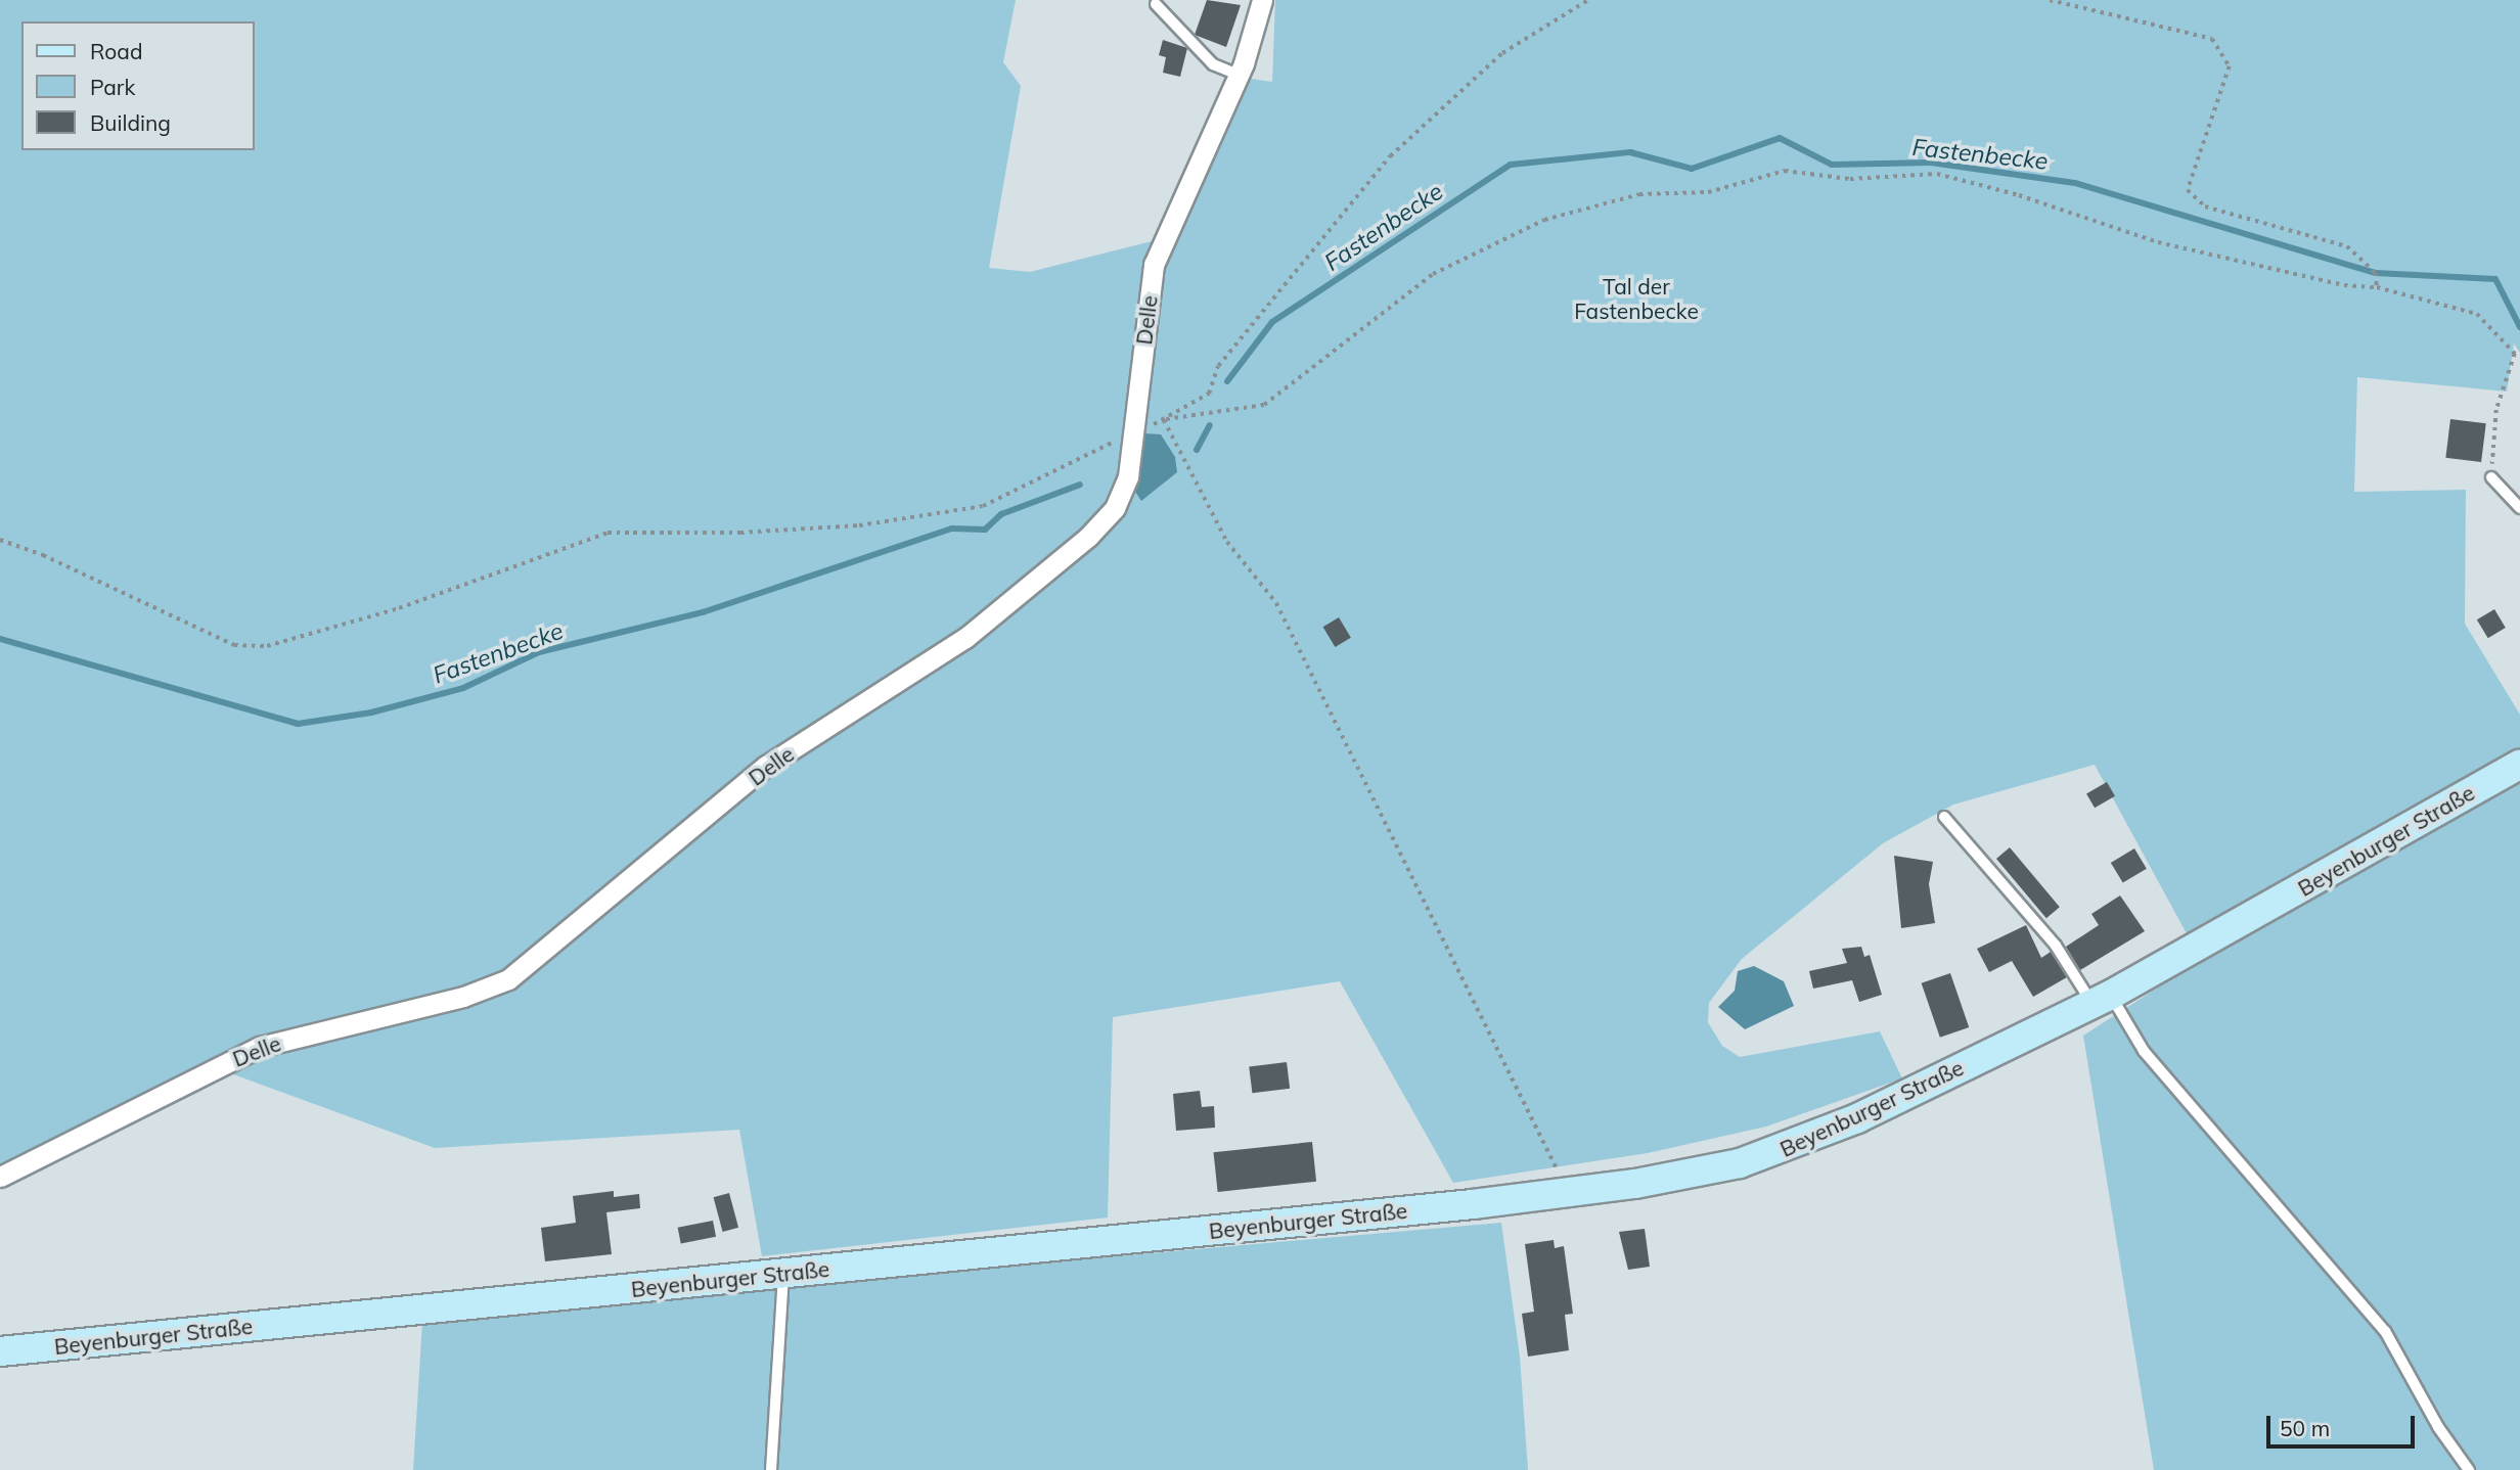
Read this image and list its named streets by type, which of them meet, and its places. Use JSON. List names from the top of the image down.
{
  "streets": {
    "main road": ["Beyenburger Straße"],
    "street": ["Delle"]
  },
  "water": ["Fastenbecke"],
  "parks": ["Tal der Fastenbecke"],
  "legend": ["Road", "Park", "Building"],
  "scale_bar": "50 m"
}
